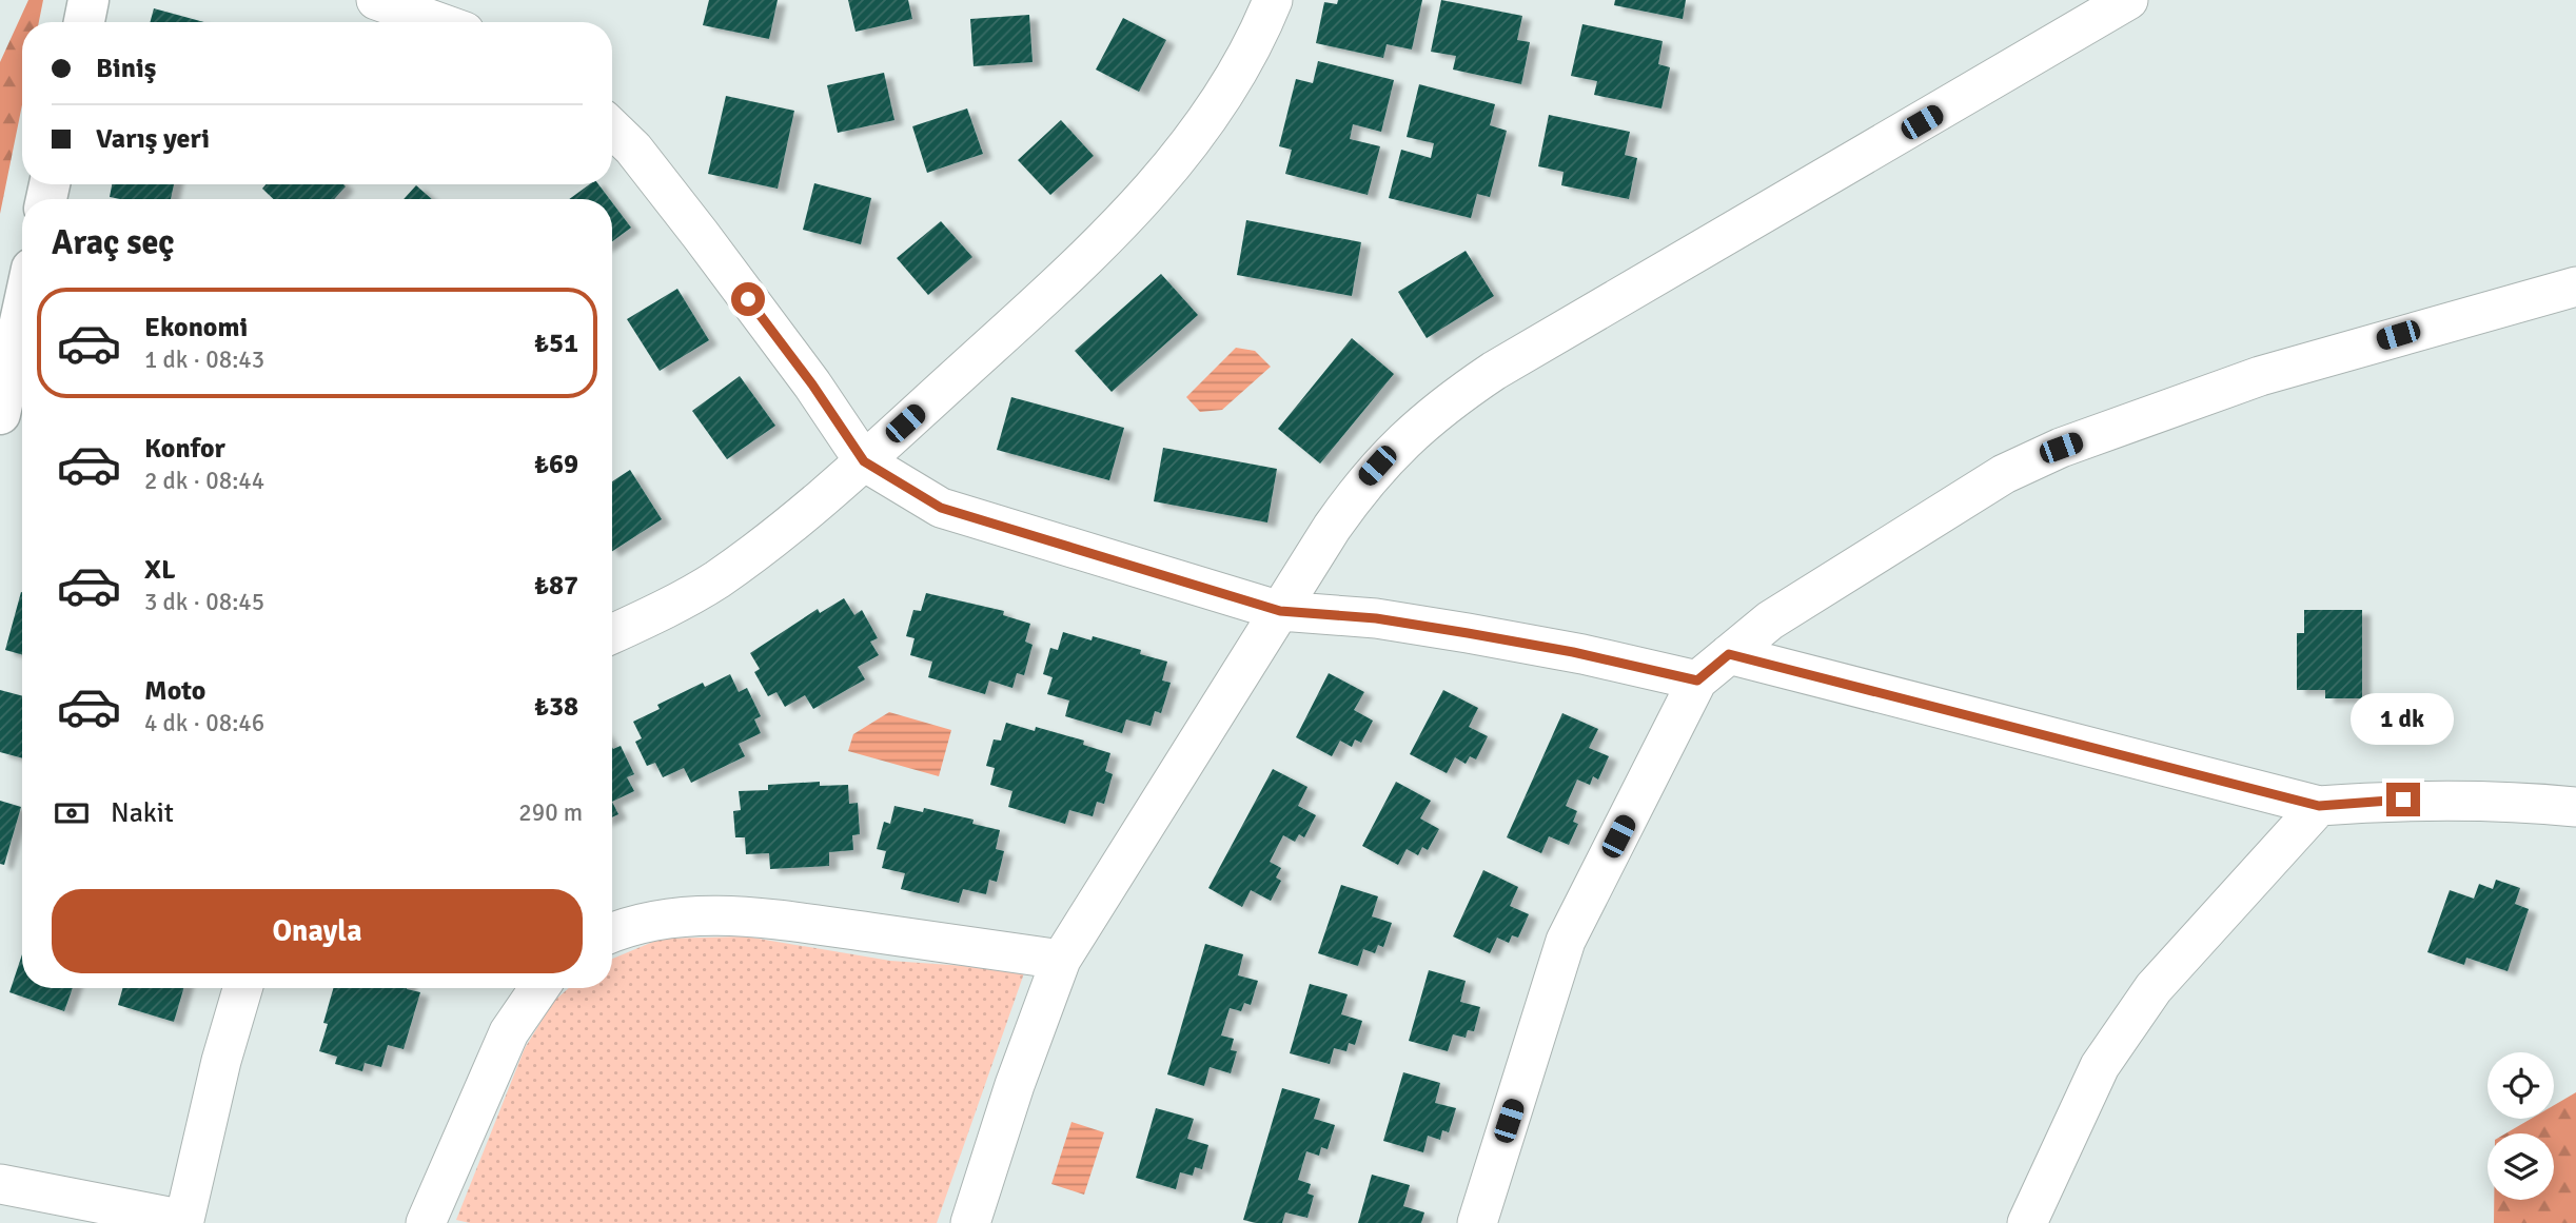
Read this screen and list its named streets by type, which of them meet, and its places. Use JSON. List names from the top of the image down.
{
  "page": {
    "banner": ["Biniş", "Varış yeri"],
    "heading": "Araç seç",
    "list": [
      {
        "name": "Ekonomi",
        "note": "1 dk · 08:43",
        "value": "₺51"
      },
      {
        "name": "Konfor",
        "note": "2 dk · 08:44",
        "value": "₺69"
      },
      {
        "name": "XL",
        "note": "3 dk · 08:45",
        "value": "₺87"
      },
      {
        "name": "Moto",
        "note": "4 dk · 08:46",
        "value": "₺38"
      }
    ],
    "bubble": "1 dk",
    "pay": ["Nakit", "290 m"],
    "buttons": "Onayla"
  }
}
